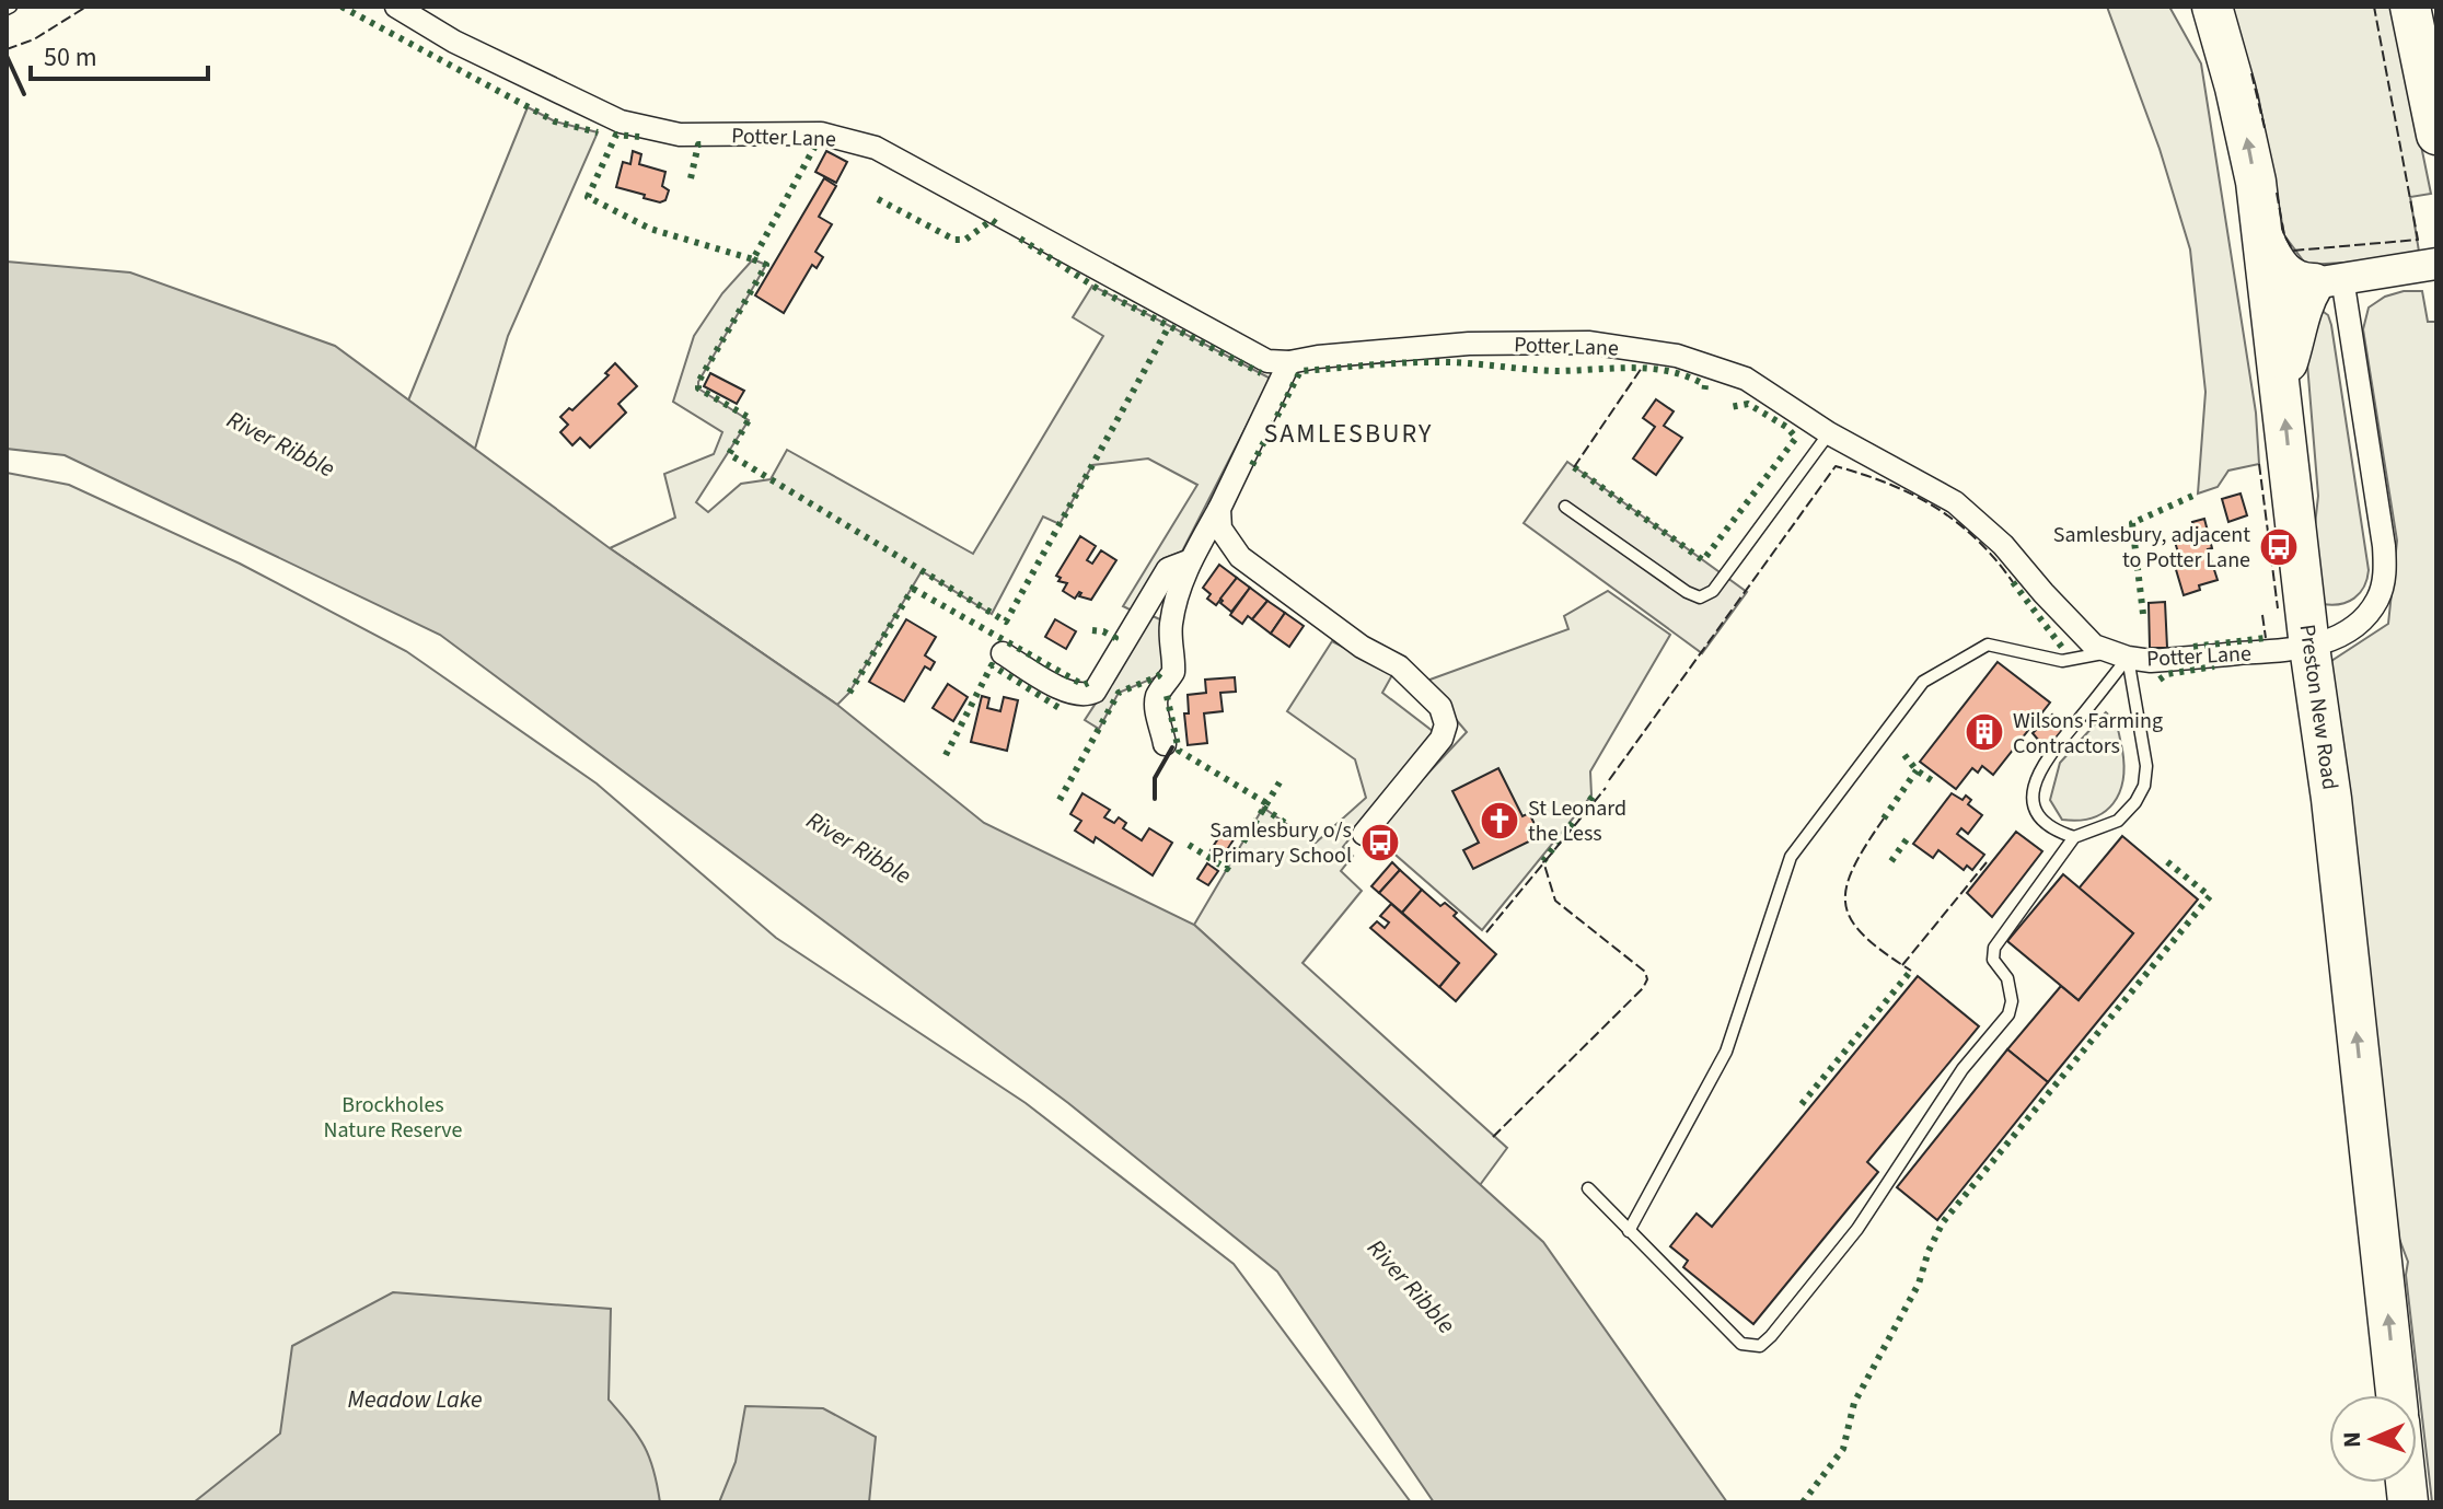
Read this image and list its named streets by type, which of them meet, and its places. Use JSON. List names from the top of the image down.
{
  "streets": {
    "highway": ["Preston New Road"],
    "street": ["Potter Lane"]
  },
  "crossings": [
    ["Potter Lane", "Preston New Road"]
  ],
  "one_way": ["Preston New Road"],
  "districts": ["SAMLESBURY"],
  "water": ["River Ribble", "Meadow Lake"],
  "parks": ["Brockholes Nature Reserve"],
  "places": {
    "bus stop": ["Samlesbury, adjacent to Potter Lane", "Samlesbury o/s Primary School"],
    "building": ["Wilsons Farming Contractors"],
    "church": ["St Leonard the Less"]
  },
  "scale_bar": "50 m",
  "north": "left"
}
